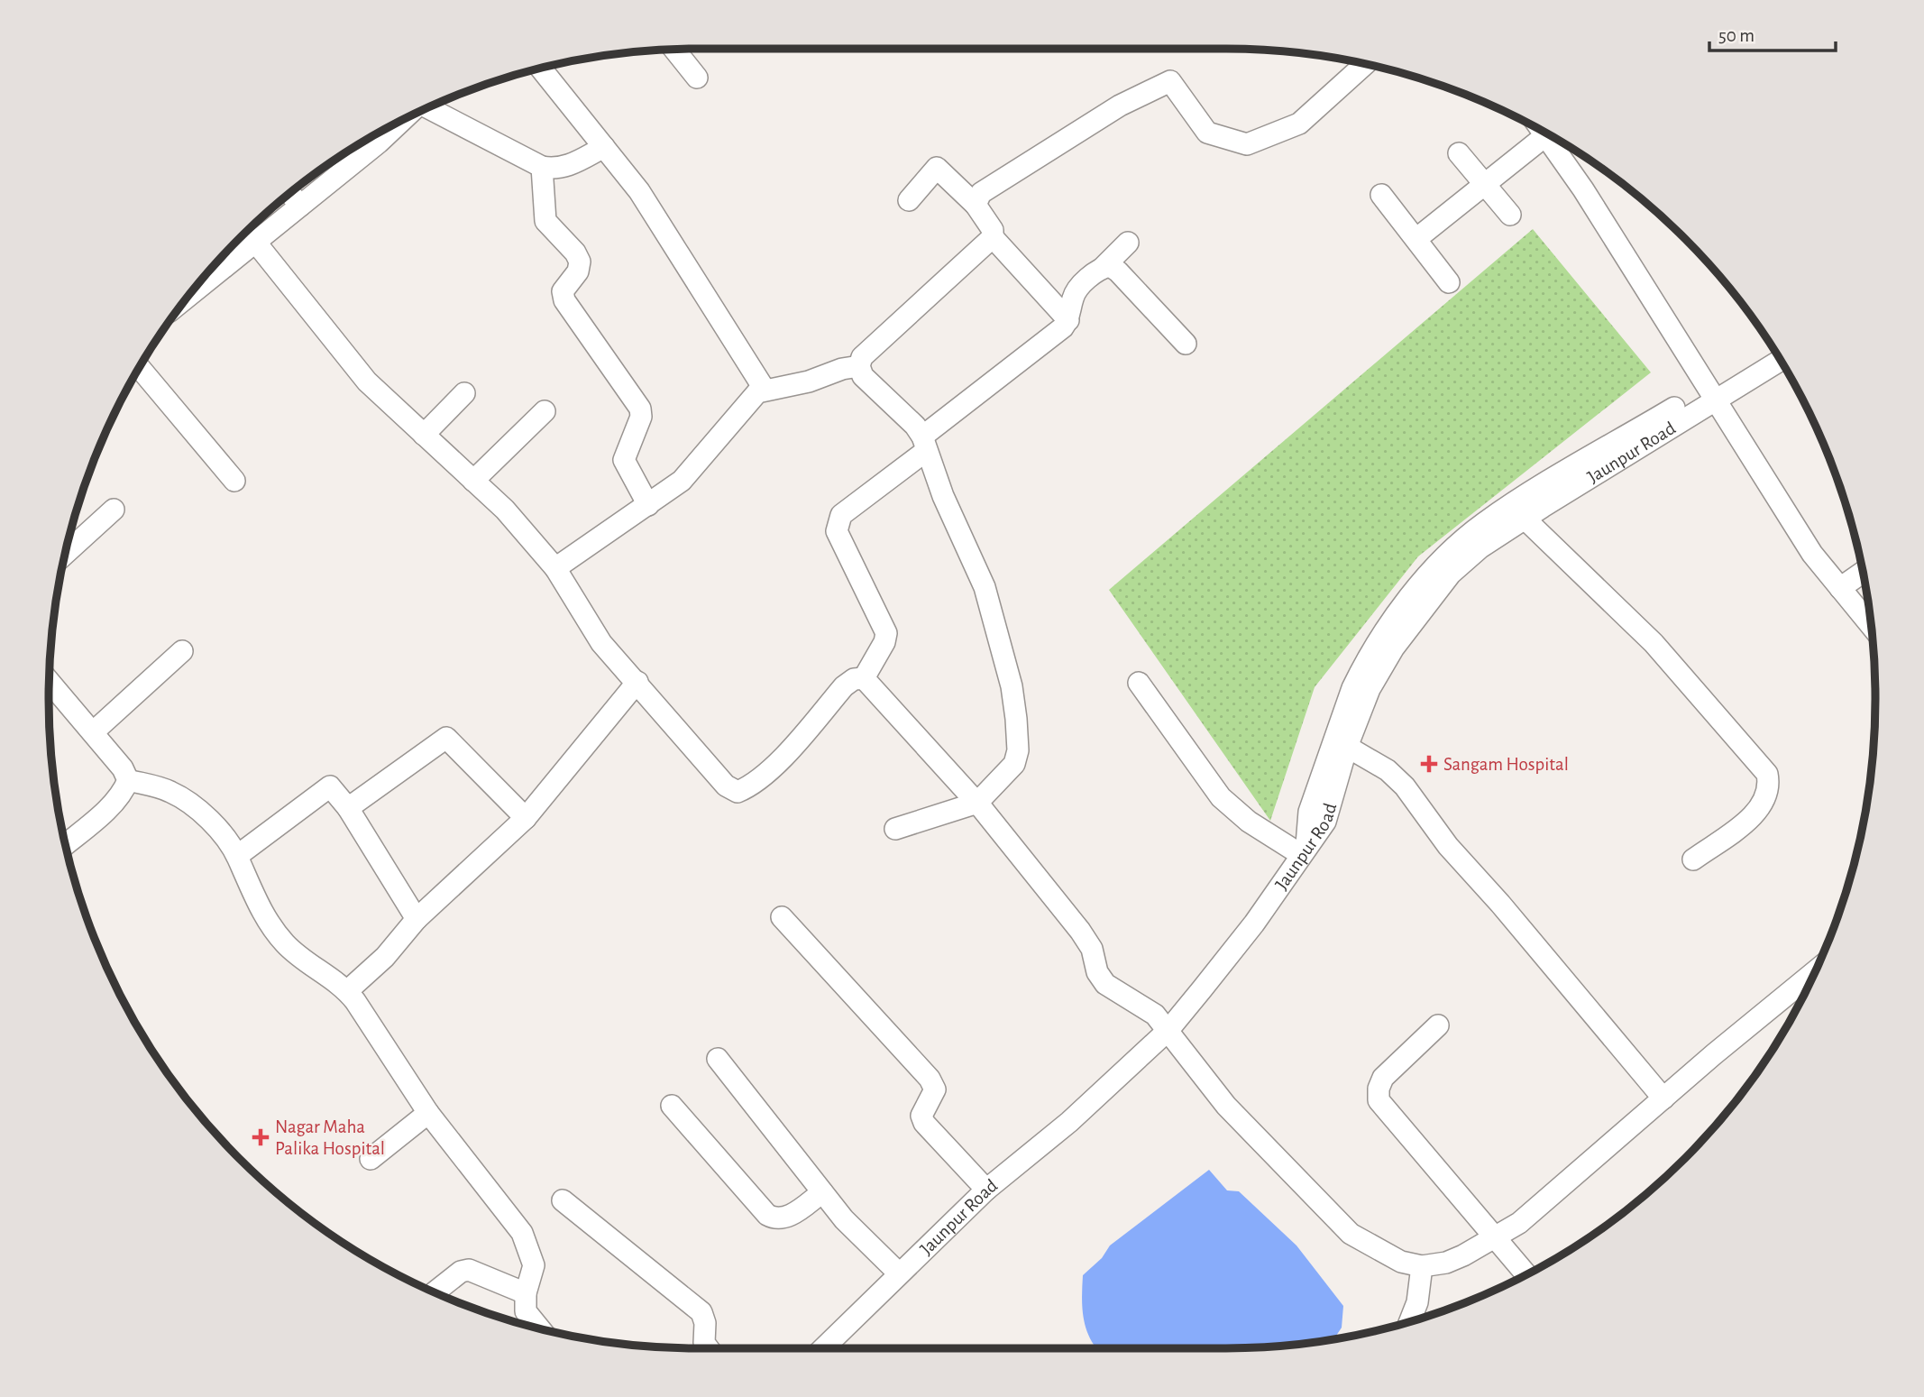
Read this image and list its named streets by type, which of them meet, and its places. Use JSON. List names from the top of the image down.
{
  "streets": {
    "street": ["Jaunpur Road"]
  },
  "places": {
    "health": ["Sangam Hospital", "Nagar Maha Palika Hospital"]
  },
  "scale_bar": "50 m"
}
